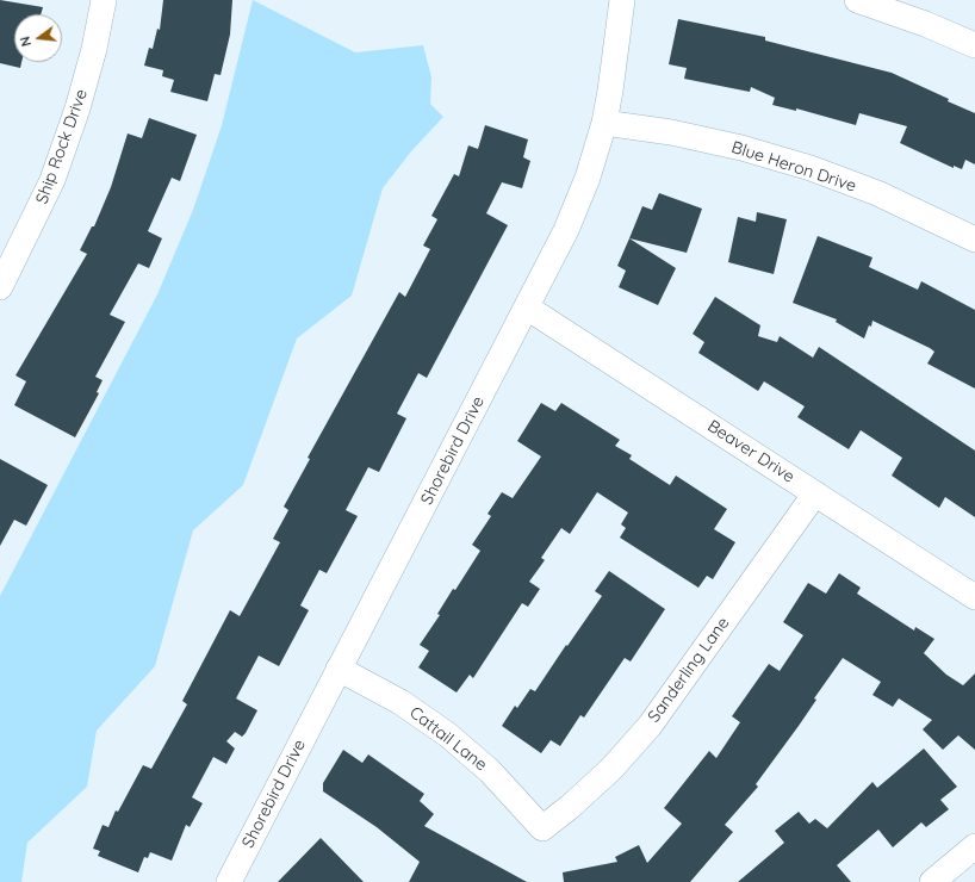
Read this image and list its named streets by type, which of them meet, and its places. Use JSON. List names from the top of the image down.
{
  "streets": {
    "street": [
      "Ship Rock Drive",
      "Blue Heron Drive",
      "Shorebird Drive",
      "Beaver Drive",
      "Sanderling Lane",
      "Cattail Lane"
    ]
  },
  "crossings": [
    ["Blue Heron Drive", "Shorebird Drive"],
    ["Shorebird Drive", "Beaver Drive"],
    ["Shorebird Drive", "Cattail Lane"],
    ["Beaver Drive", "Sanderling Lane"],
    ["Sanderling Lane", "Cattail Lane"]
  ],
  "north": "left"
}
